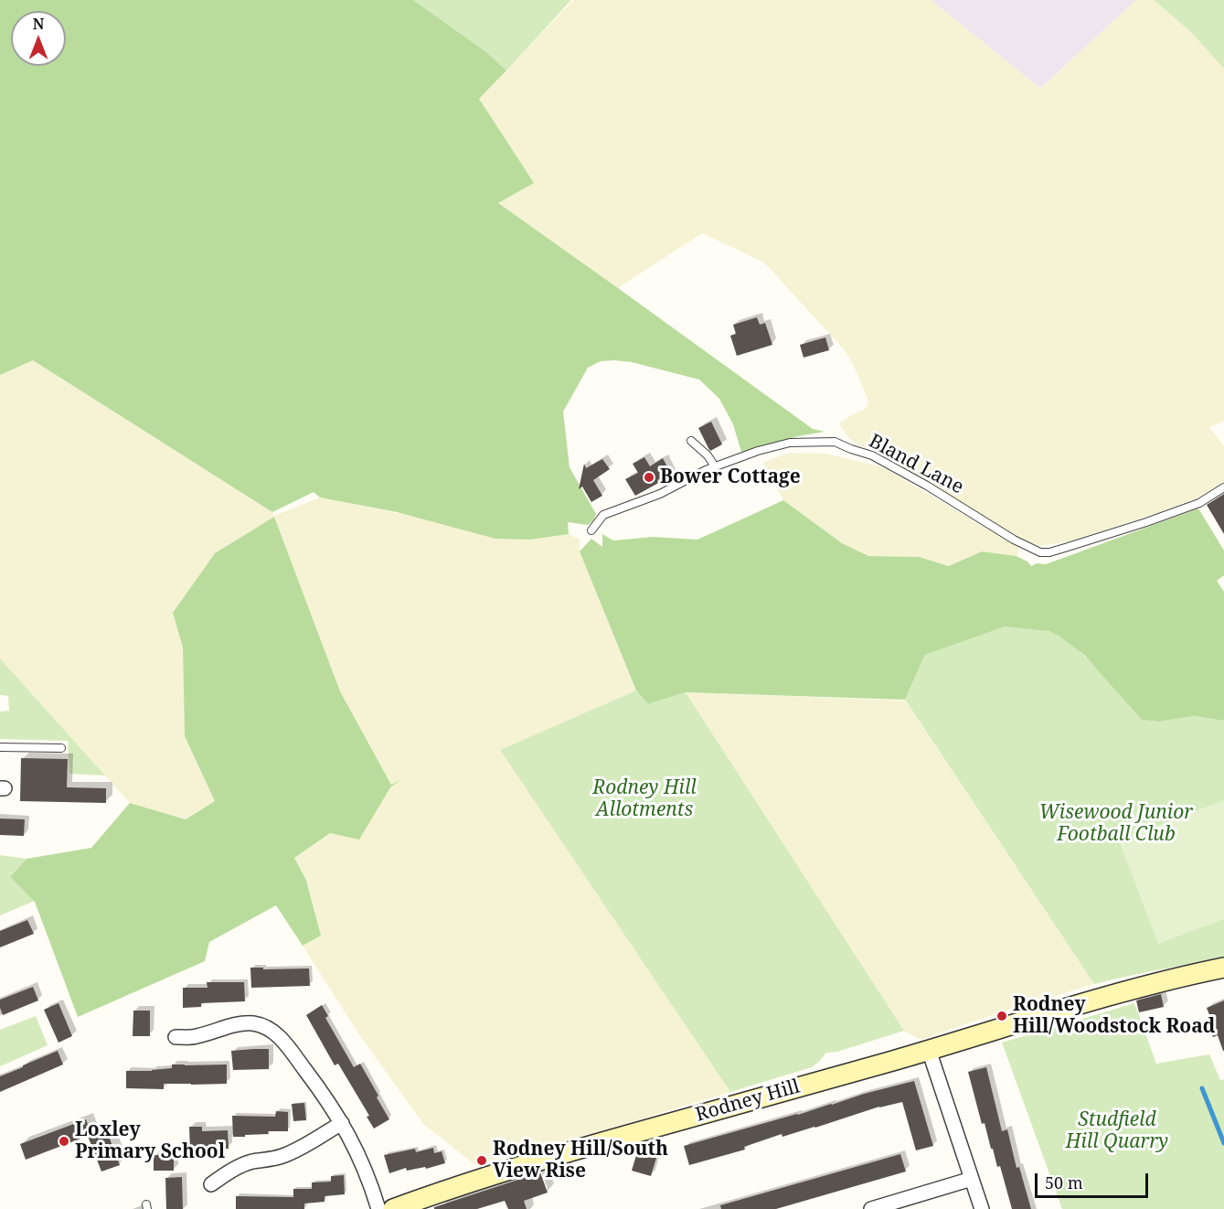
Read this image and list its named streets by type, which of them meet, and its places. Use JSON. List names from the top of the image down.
{
  "streets": {
    "street": ["Rodney Hill"],
    "lane": ["Bland Lane"]
  },
  "parks": ["Rodney Hill Allotments", "Wisewood Junior Football Club", "Studfield Hill Quarry"],
  "places": [
    "Bower Cottage",
    "Rodney Hill/Woodstock Road",
    "Loxley Primary School",
    "Rodney Hill/South View Rise"
  ],
  "scale_bar": "50 m",
  "north": "top"
}
